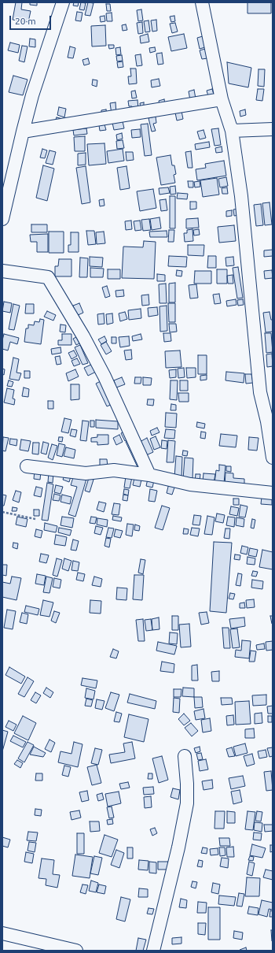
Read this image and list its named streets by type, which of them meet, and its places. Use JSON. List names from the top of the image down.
{
  "scale_bar": "20 m"
}
